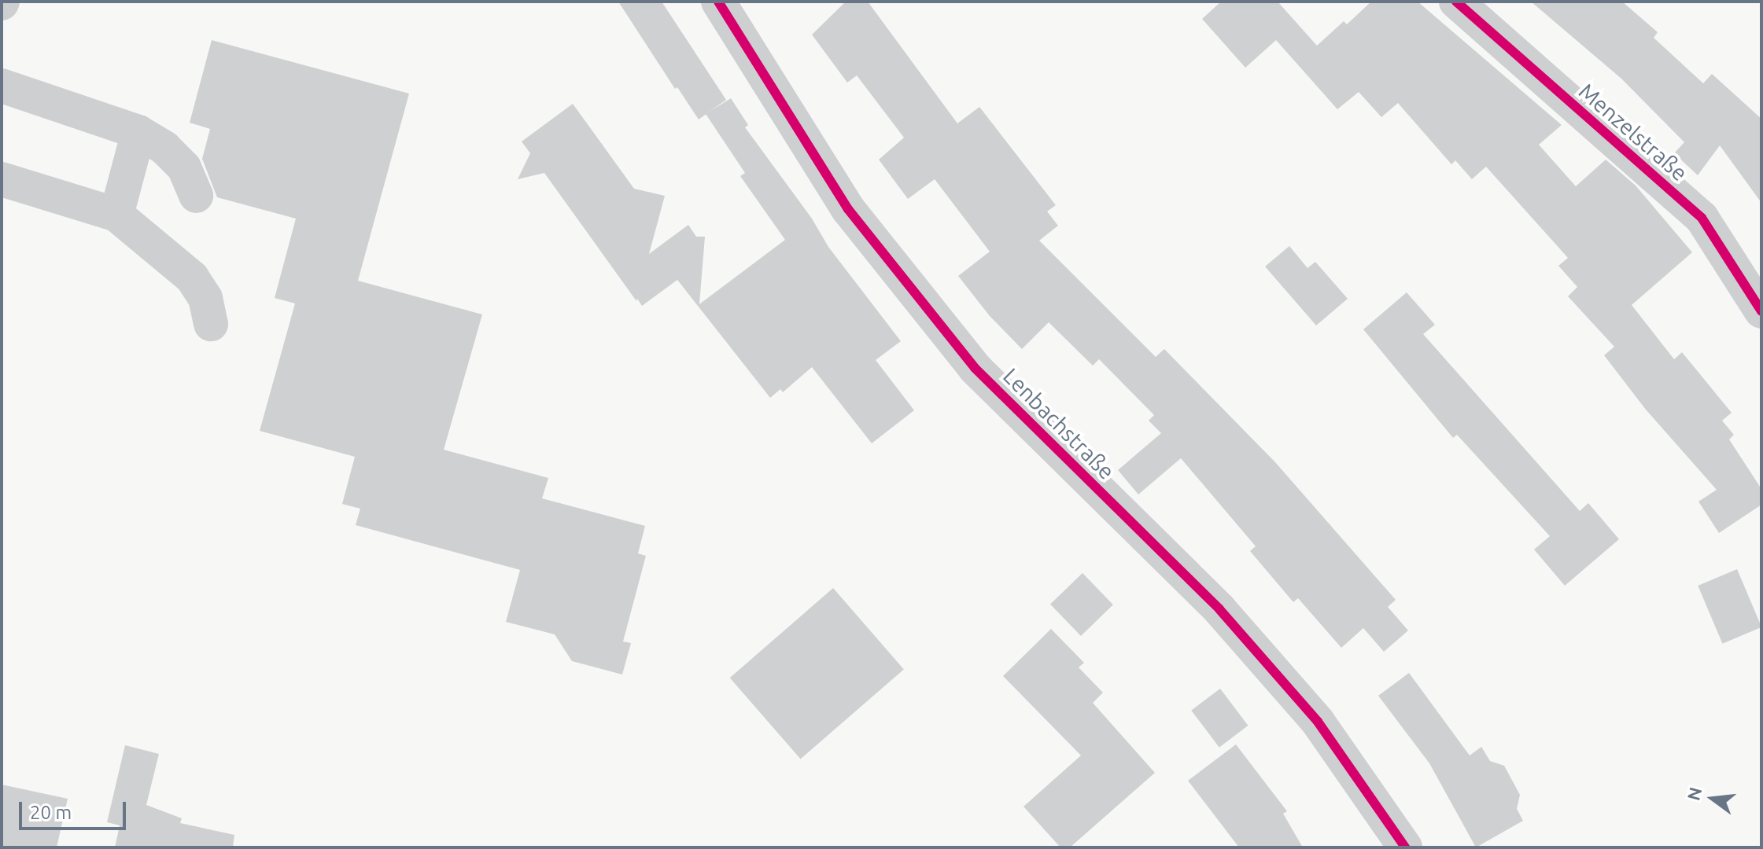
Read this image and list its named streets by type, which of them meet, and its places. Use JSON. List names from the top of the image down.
{
  "streets": {
    "street": ["Menzelstraße", "Lenbachstraße"]
  },
  "scale_bar": "20 m",
  "north": "left"
}
